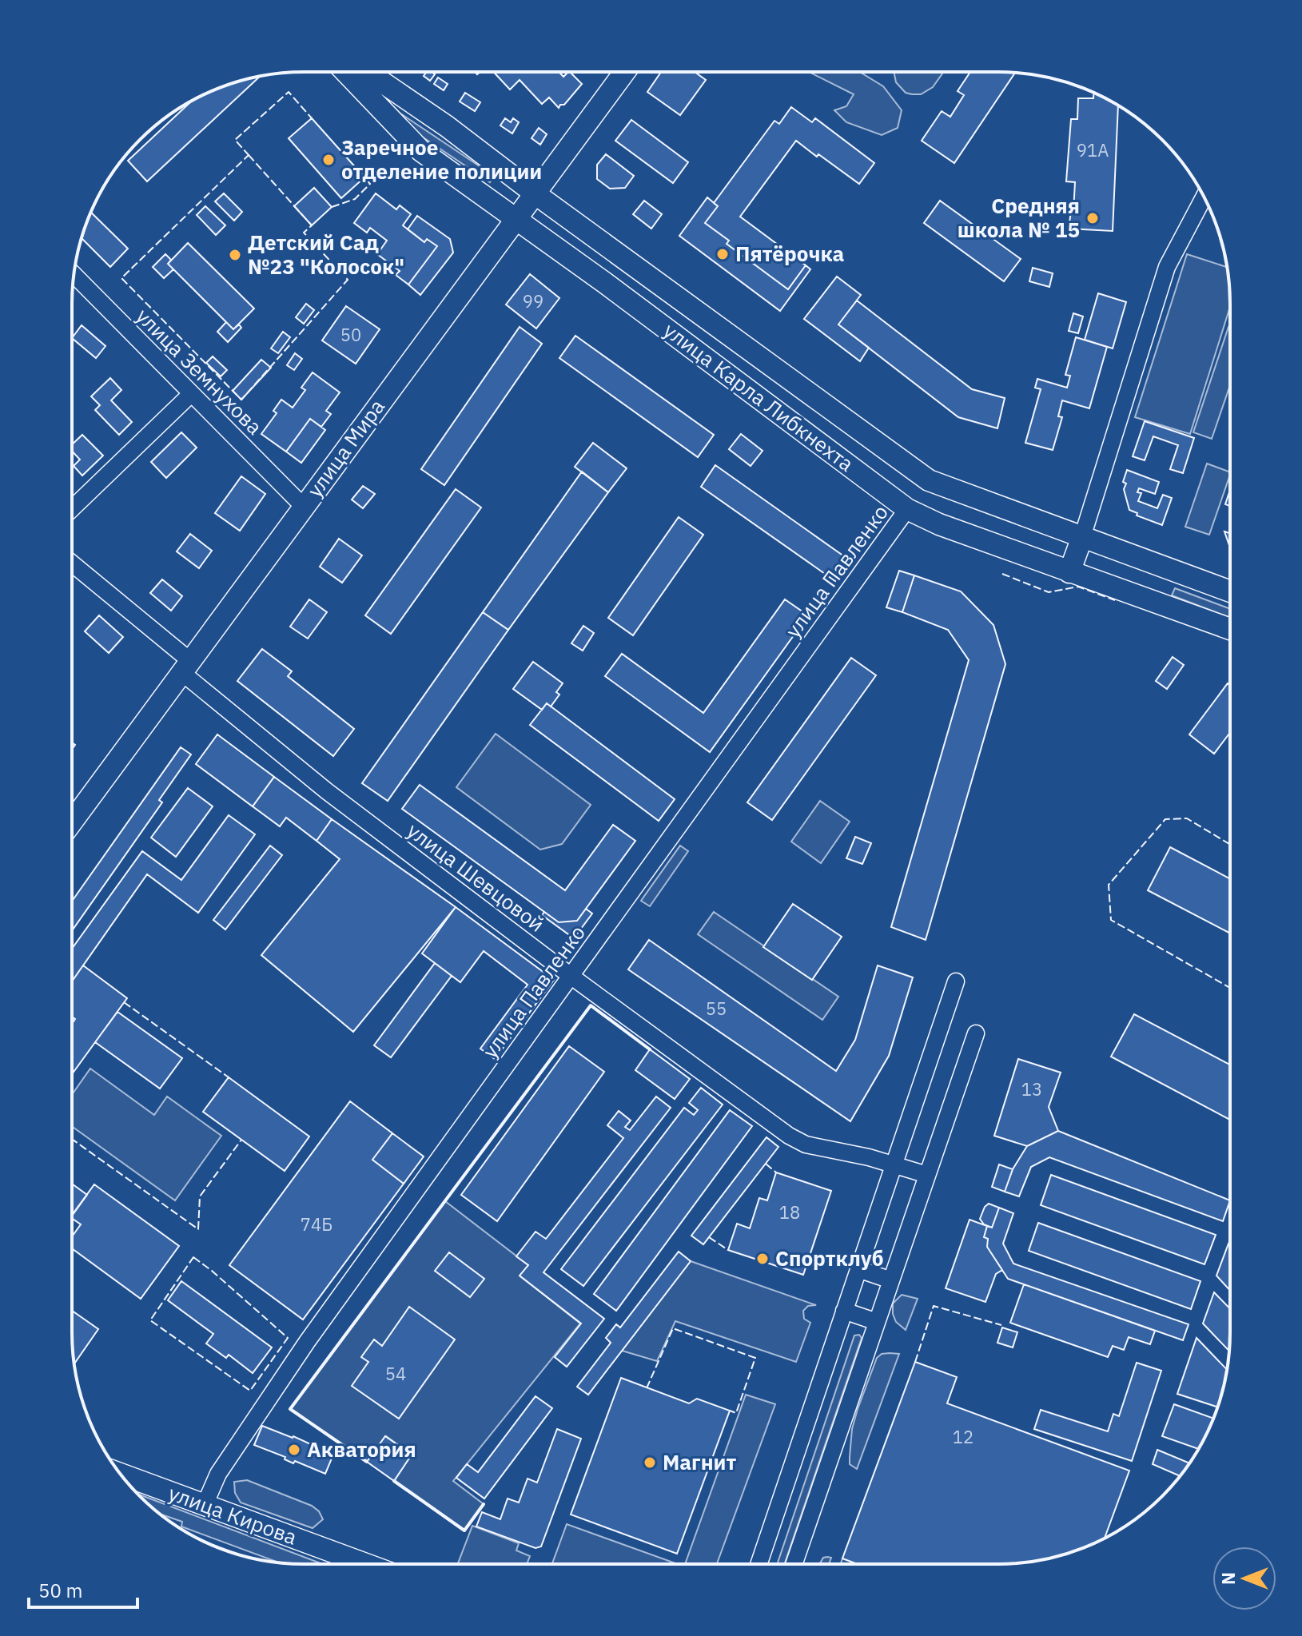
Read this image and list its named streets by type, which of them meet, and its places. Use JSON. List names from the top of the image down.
{
  "streets": {
    "main road": ["улица Карла Либкнехта", "улица Мира", "улица Кирова"],
    "street": ["улица Земнухова", "улица Павленко", "улица Шевцовой"]
  },
  "crossings": [
    ["улица Земнухова", "улица Мира"],
    ["улица Карла Либкнехта", "улица Мира"],
    ["улица Карла Либкнехта", "улица Павленко"],
    ["улица Мира", "улица Шевцовой"],
    ["улица Павленко", "улица Шевцовой"],
    ["улица Павленко", "улица Кирова"]
  ],
  "places": [
    "Заречное отделение полиции",
    "Средняя школа № 15",
    "Пятёрочка",
    "Детский Сад №23 \"Колосок\"",
    "Спортклуб",
    "Акватория",
    "Магнит"
  ],
  "house_numbers": [
    "91А",
    "99",
    "50",
    "55",
    "13",
    "18",
    "74Б",
    "54",
    "12"
  ],
  "scale_bar": "50 m",
  "north": "left"
}
